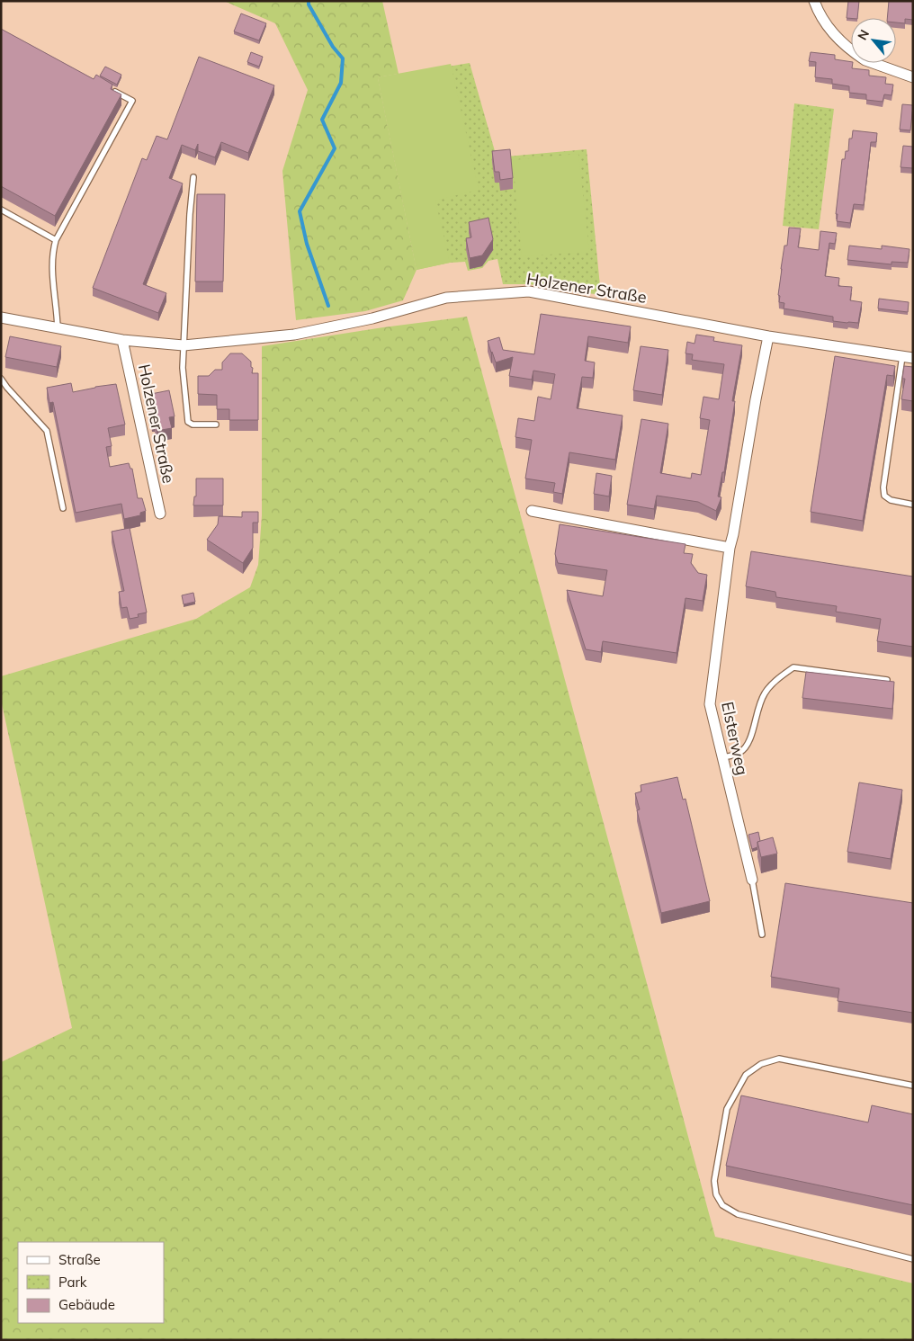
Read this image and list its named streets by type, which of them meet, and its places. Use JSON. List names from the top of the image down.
{
  "streets": {
    "street": ["Holzener Straße", "Elsterweg"]
  },
  "crossings": [
    ["Holzener Straße", "Elsterweg"]
  ],
  "legend": ["Straße", "Park", "Gebäude"],
  "north": "top left"
}
